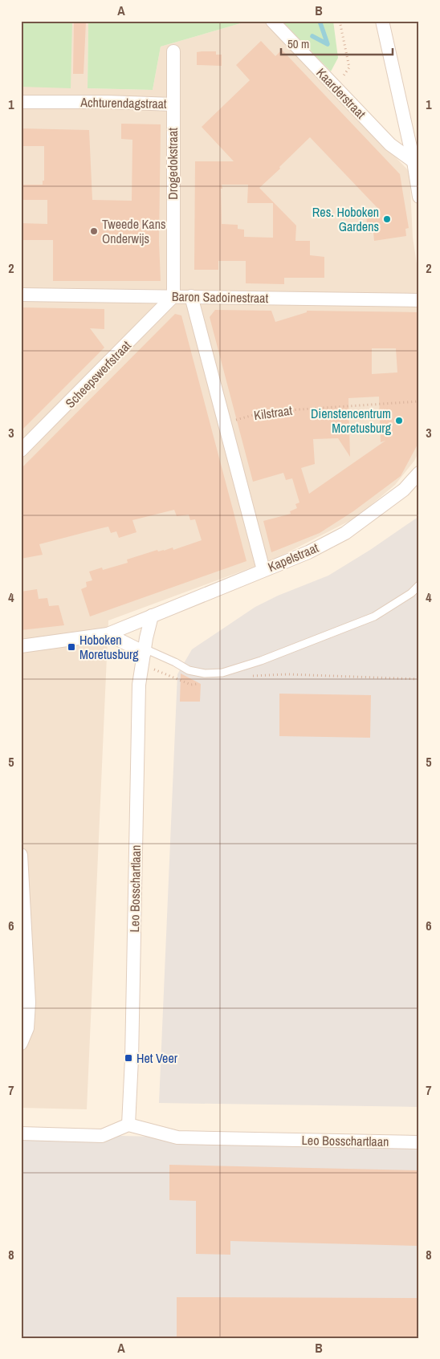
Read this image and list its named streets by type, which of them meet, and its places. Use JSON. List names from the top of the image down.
{
  "streets": {
    "street": [
      "Kaarderstraat",
      "Achturendagstraat",
      "Drogedokstraat",
      "Baron Sadoinestraat",
      "Scheepswerfstraat",
      "Kapelstraat",
      "Leo Bosschartlaan"
    ],
    "path": ["Kilstraat"]
  },
  "crossings": [
    ["Achturendagstraat", "Drogedokstraat"],
    ["Drogedokstraat", "Baron Sadoinestraat"],
    ["Drogedokstraat", "Scheepswerfstraat"],
    ["Baron Sadoinestraat", "Scheepswerfstraat"]
  ],
  "places": {
    "other": ["Res. Hoboken Gardens", "Tweede Kans Onderwijs", "Dienstencentrum Moretusburg"],
    "transit": ["Hoboken Moretusburg", "Het Veer"]
  },
  "scale_bar": "50 m",
  "grid": {
    "columns": ["A", "B"],
    "rows": [
      "1",
      "2",
      "3",
      "4",
      "5",
      "6",
      "7",
      "8"
    ]
  }
}
